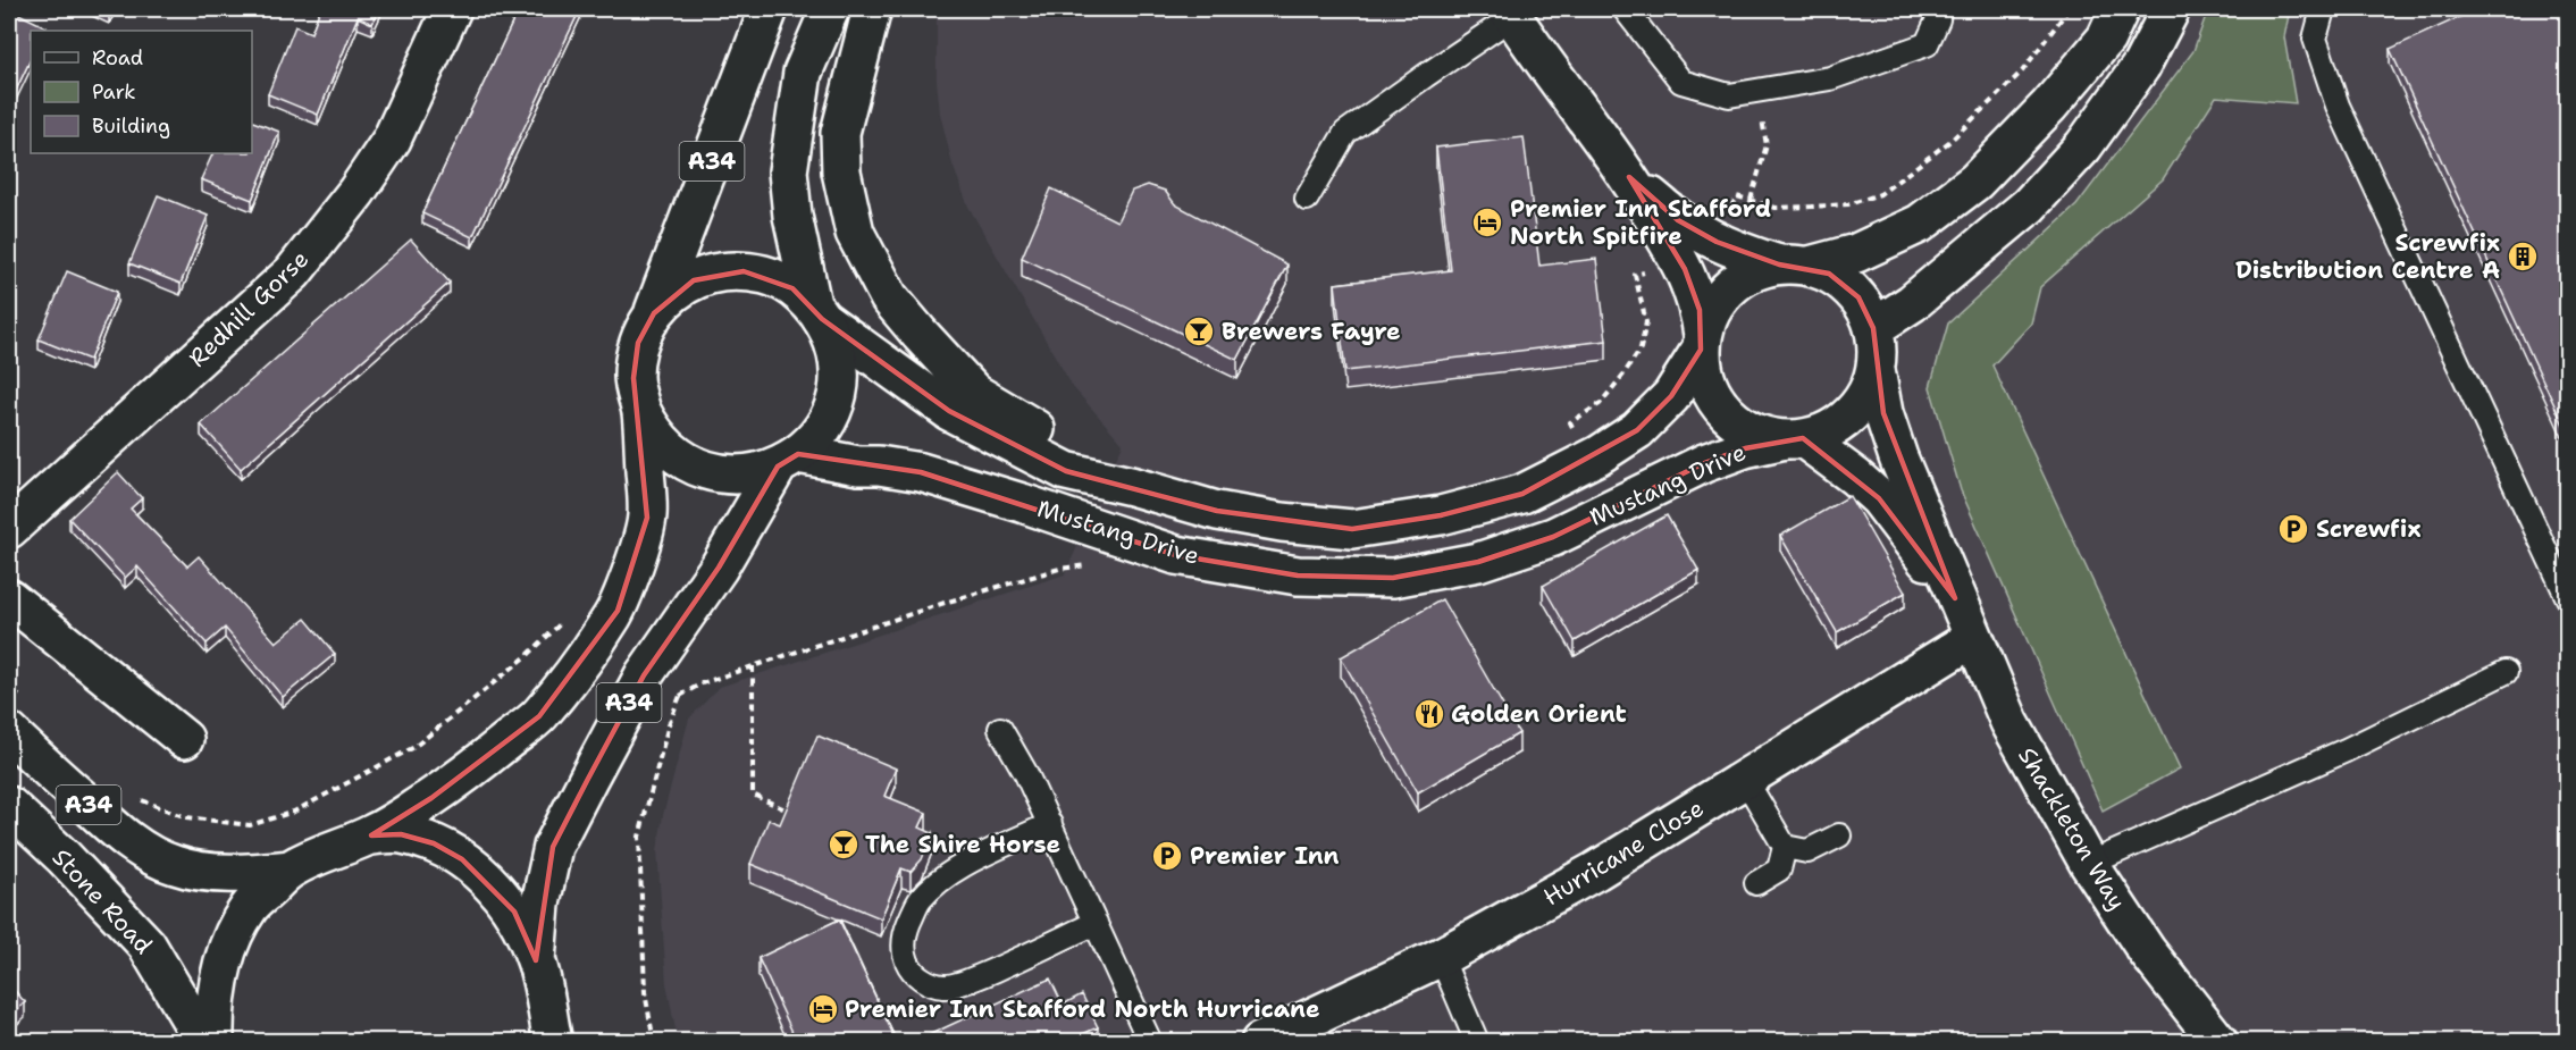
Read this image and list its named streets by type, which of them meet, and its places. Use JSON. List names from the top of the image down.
{
  "streets": {
    "main road": [
      "A34",
      "Redhill Gorse",
      "Mustang Drive",
      "Shackleton Way",
      "Hurricane Close",
      "Stone Road"
    ]
  },
  "crossings": [
    ["A34", "Mustang Drive"],
    ["Mustang Drive", "Shackleton Way"],
    ["Shackleton Way", "Hurricane Close"]
  ],
  "places": {
    "hotel": ["Premier Inn Stafford North Spitfire", "Premier Inn Stafford North Hurricane"],
    "building": ["Screwfix Distribution Centre A"],
    "bar": ["Brewers Fayre", "The Shire Horse"],
    "parking": ["Screwfix", "Premier Inn"],
    "restaurant": ["Golden Orient"]
  },
  "legend": ["Road", "Park", "Building"]
}
